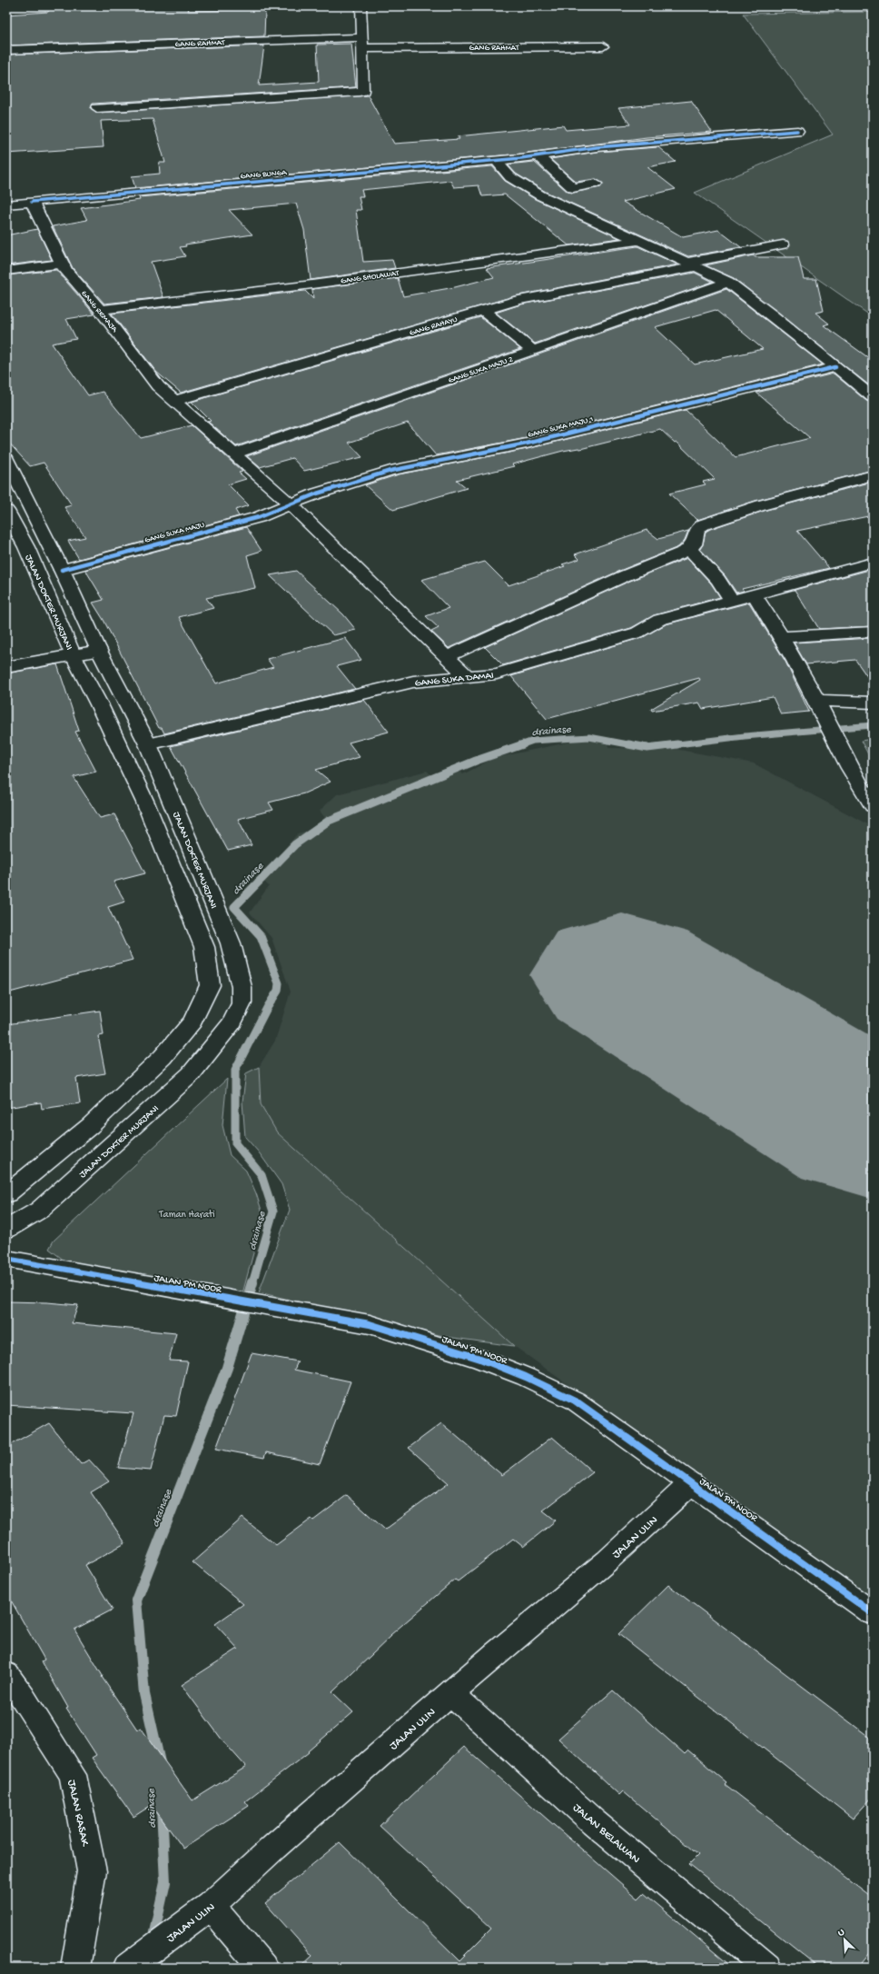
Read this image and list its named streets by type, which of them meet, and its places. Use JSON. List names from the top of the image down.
{
  "streets": {
    "street": [
      "GANG RAHMAT",
      "GANG BUNGA",
      "GANG SHOLAWAT",
      "GANG REMAJA",
      "GANG RAHAYU",
      "GANG SUKA MAJU 2",
      "GANG SUKA MAJU 1",
      "GANG SUKA MAJU",
      "JALAN DOKTER MURJANI",
      "GANG SUKA DAMAI",
      "JALAN PM NOOR",
      "JALAN ULIN",
      "JALAN RASAK",
      "JALAN BELAWAN"
    ]
  },
  "crossings": [
    ["GANG BUNGA", "GANG REMAJA"],
    ["GANG SHOLAWAT", "GANG REMAJA"],
    ["GANG REMAJA", "GANG RAHAYU"],
    ["GANG REMAJA", "GANG SUKA MAJU 2"],
    ["GANG REMAJA", "GANG SUKA MAJU 1"],
    ["GANG REMAJA", "GANG SUKA MAJU"],
    ["GANG REMAJA", "GANG SUKA DAMAI"],
    ["GANG SUKA MAJU 1", "GANG SUKA MAJU"],
    ["GANG SUKA MAJU", "JALAN DOKTER MURJANI"],
    ["JALAN DOKTER MURJANI", "GANG SUKA DAMAI"],
    ["JALAN PM NOOR", "JALAN ULIN"],
    ["JALAN ULIN", "JALAN BELAWAN"]
  ],
  "water": ["drainase"],
  "parks": ["Taman Harati"],
  "north": "top left"
}
